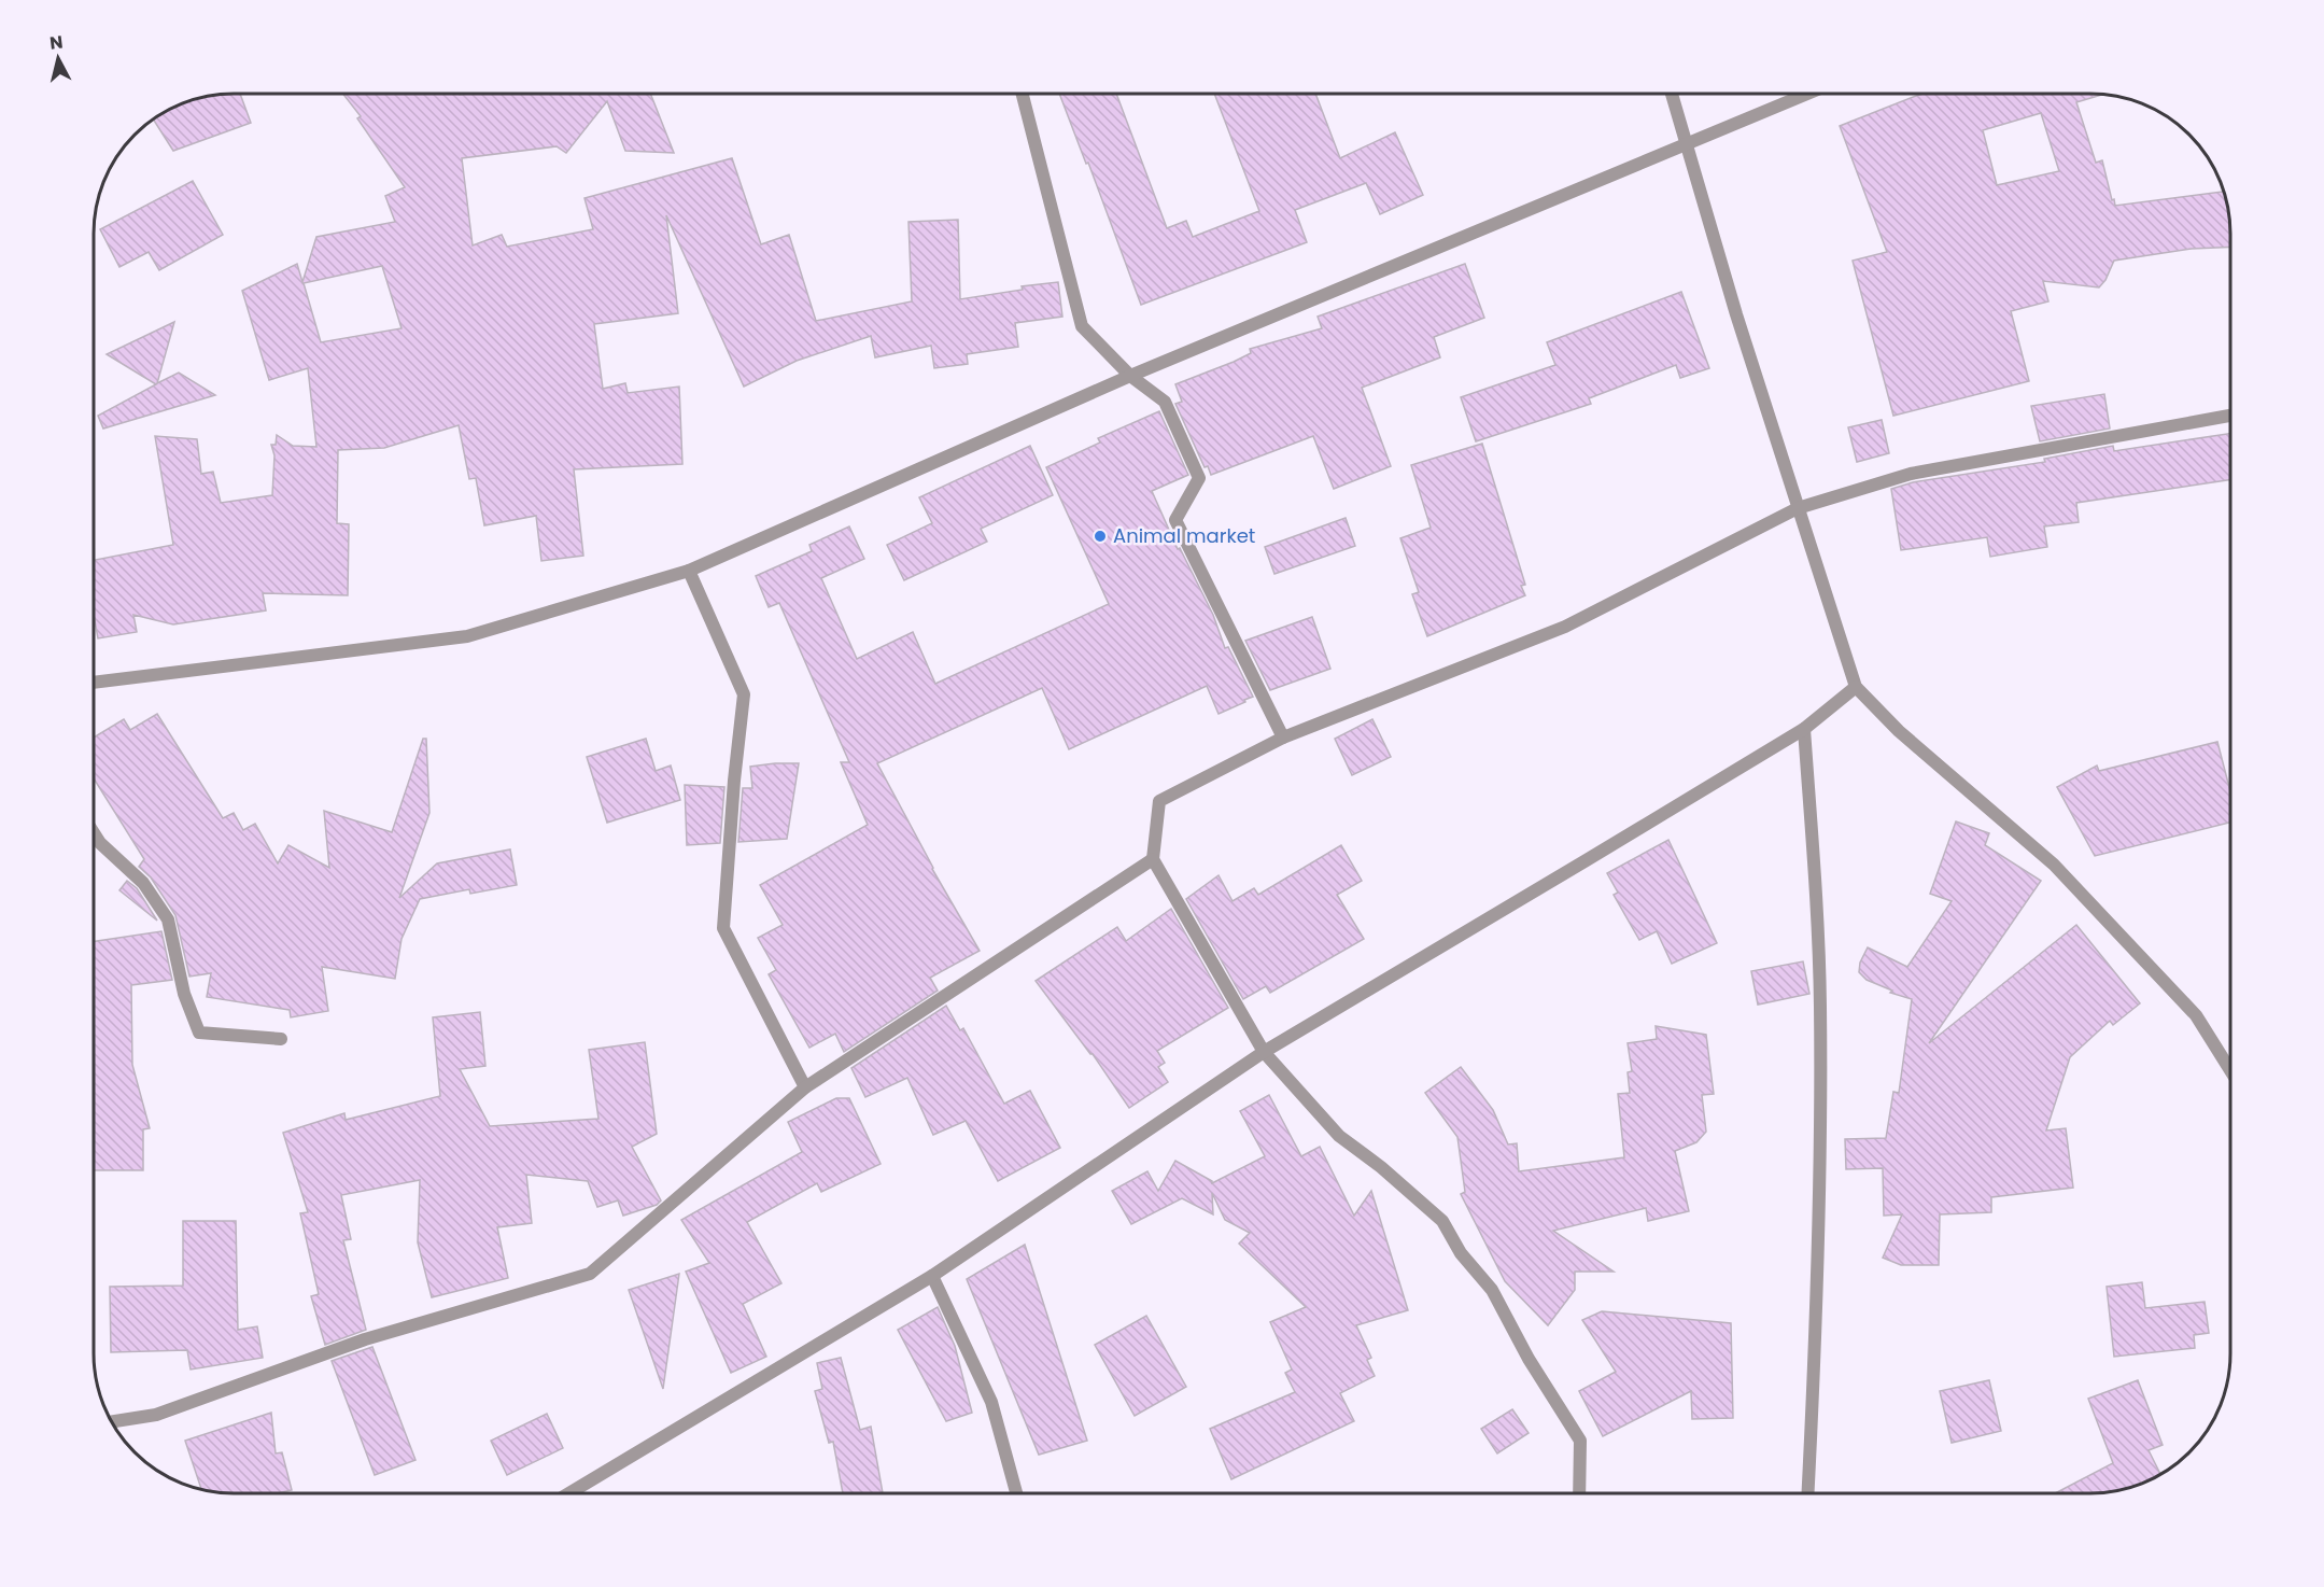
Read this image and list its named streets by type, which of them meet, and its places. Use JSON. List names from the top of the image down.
{
  "places": ["Animal market"],
  "north": "top"
}
